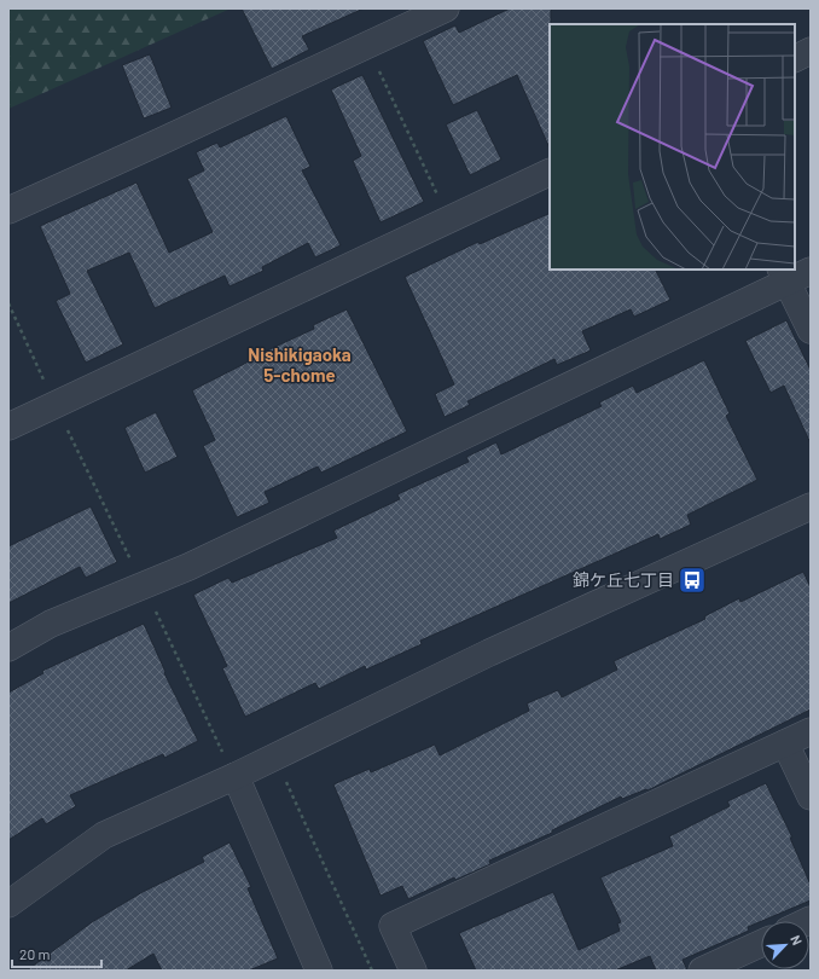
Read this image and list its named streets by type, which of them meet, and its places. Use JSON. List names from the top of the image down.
{
  "districts": ["Nishikigaoka 5-chome"],
  "places": {
    "bus stop": ["錦ケ丘七丁目"]
  },
  "scale_bar": "20 m",
  "north": "top right"
}
